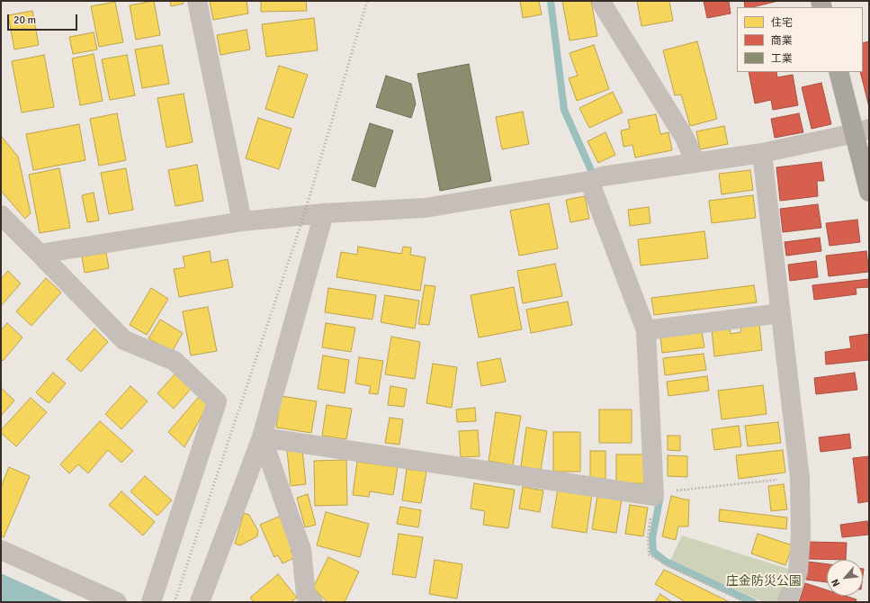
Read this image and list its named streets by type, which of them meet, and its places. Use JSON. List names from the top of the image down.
{
  "parks": ["庄金防災公園"],
  "legend": ["住宅", "商業", "工業"],
  "scale_bar": "20 m",
  "north": "bottom left"
}
